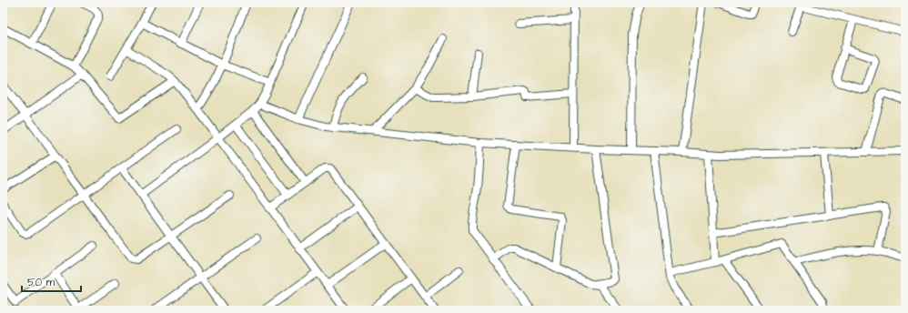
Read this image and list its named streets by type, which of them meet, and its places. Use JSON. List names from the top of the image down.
{
  "scale_bar": "50 m"
}
